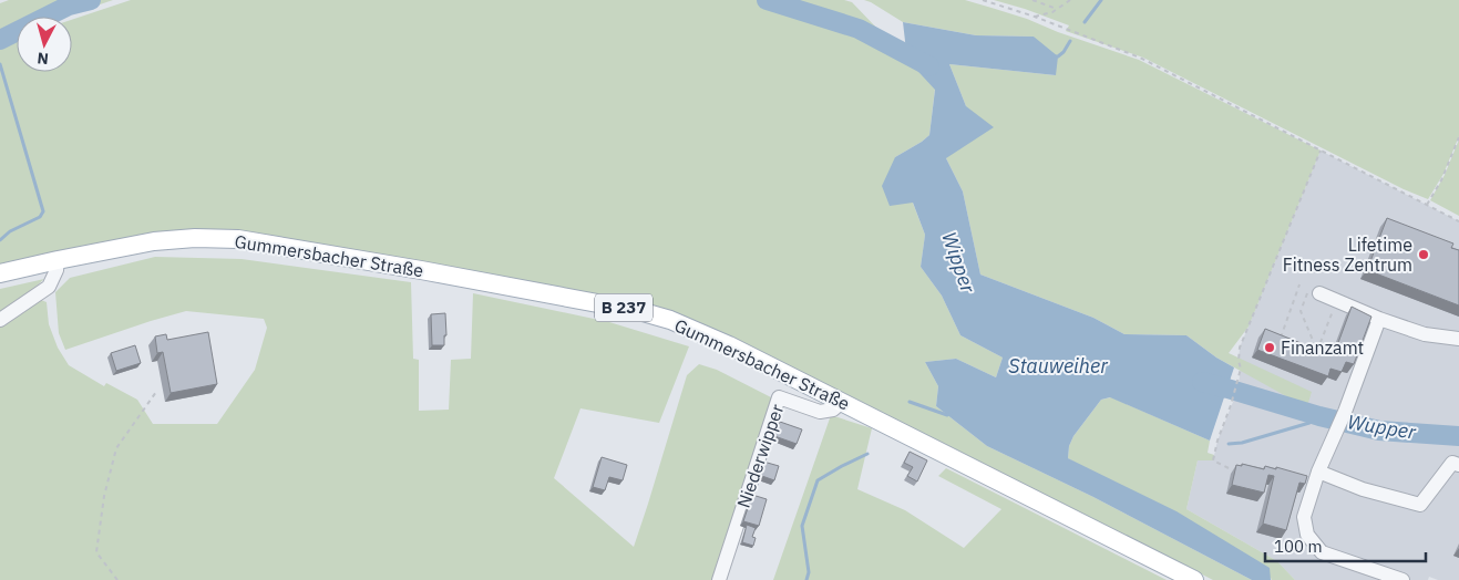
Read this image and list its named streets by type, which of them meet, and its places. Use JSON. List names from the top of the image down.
{
  "streets": {
    "main road": ["Gummersbacher Straße", "B 237"],
    "street": ["Niederwipper"]
  },
  "crossings": [
    ["Gummersbacher Straße", "Niederwipper"]
  ],
  "water": ["Wipper", "Stauweiher", "Wupper"],
  "places": ["Lifetime Fitness Zentrum", "Finanzamt"],
  "scale_bar": "100 m",
  "north": "bottom"
}
